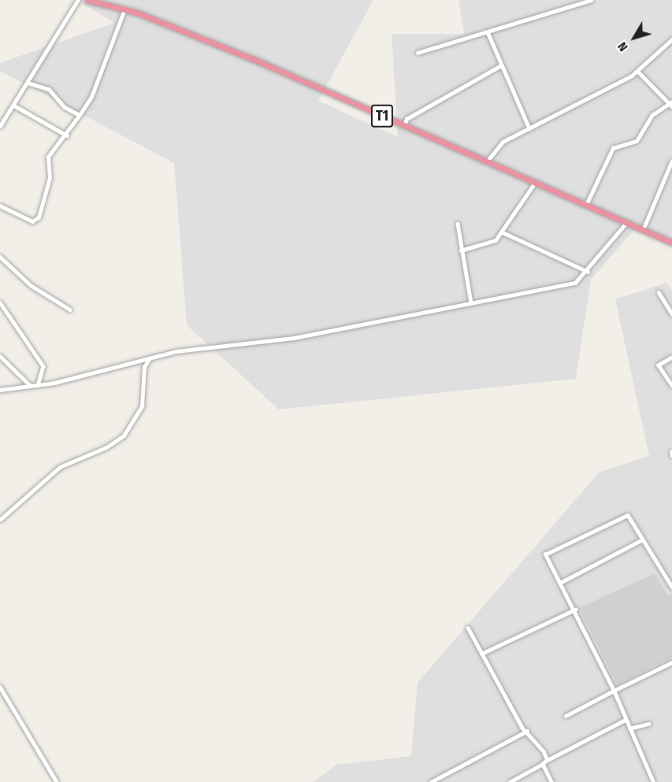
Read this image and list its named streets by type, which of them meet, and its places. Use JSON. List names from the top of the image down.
{
  "streets": {
    "highway": ["T1"]
  },
  "north": "bottom left"
}
